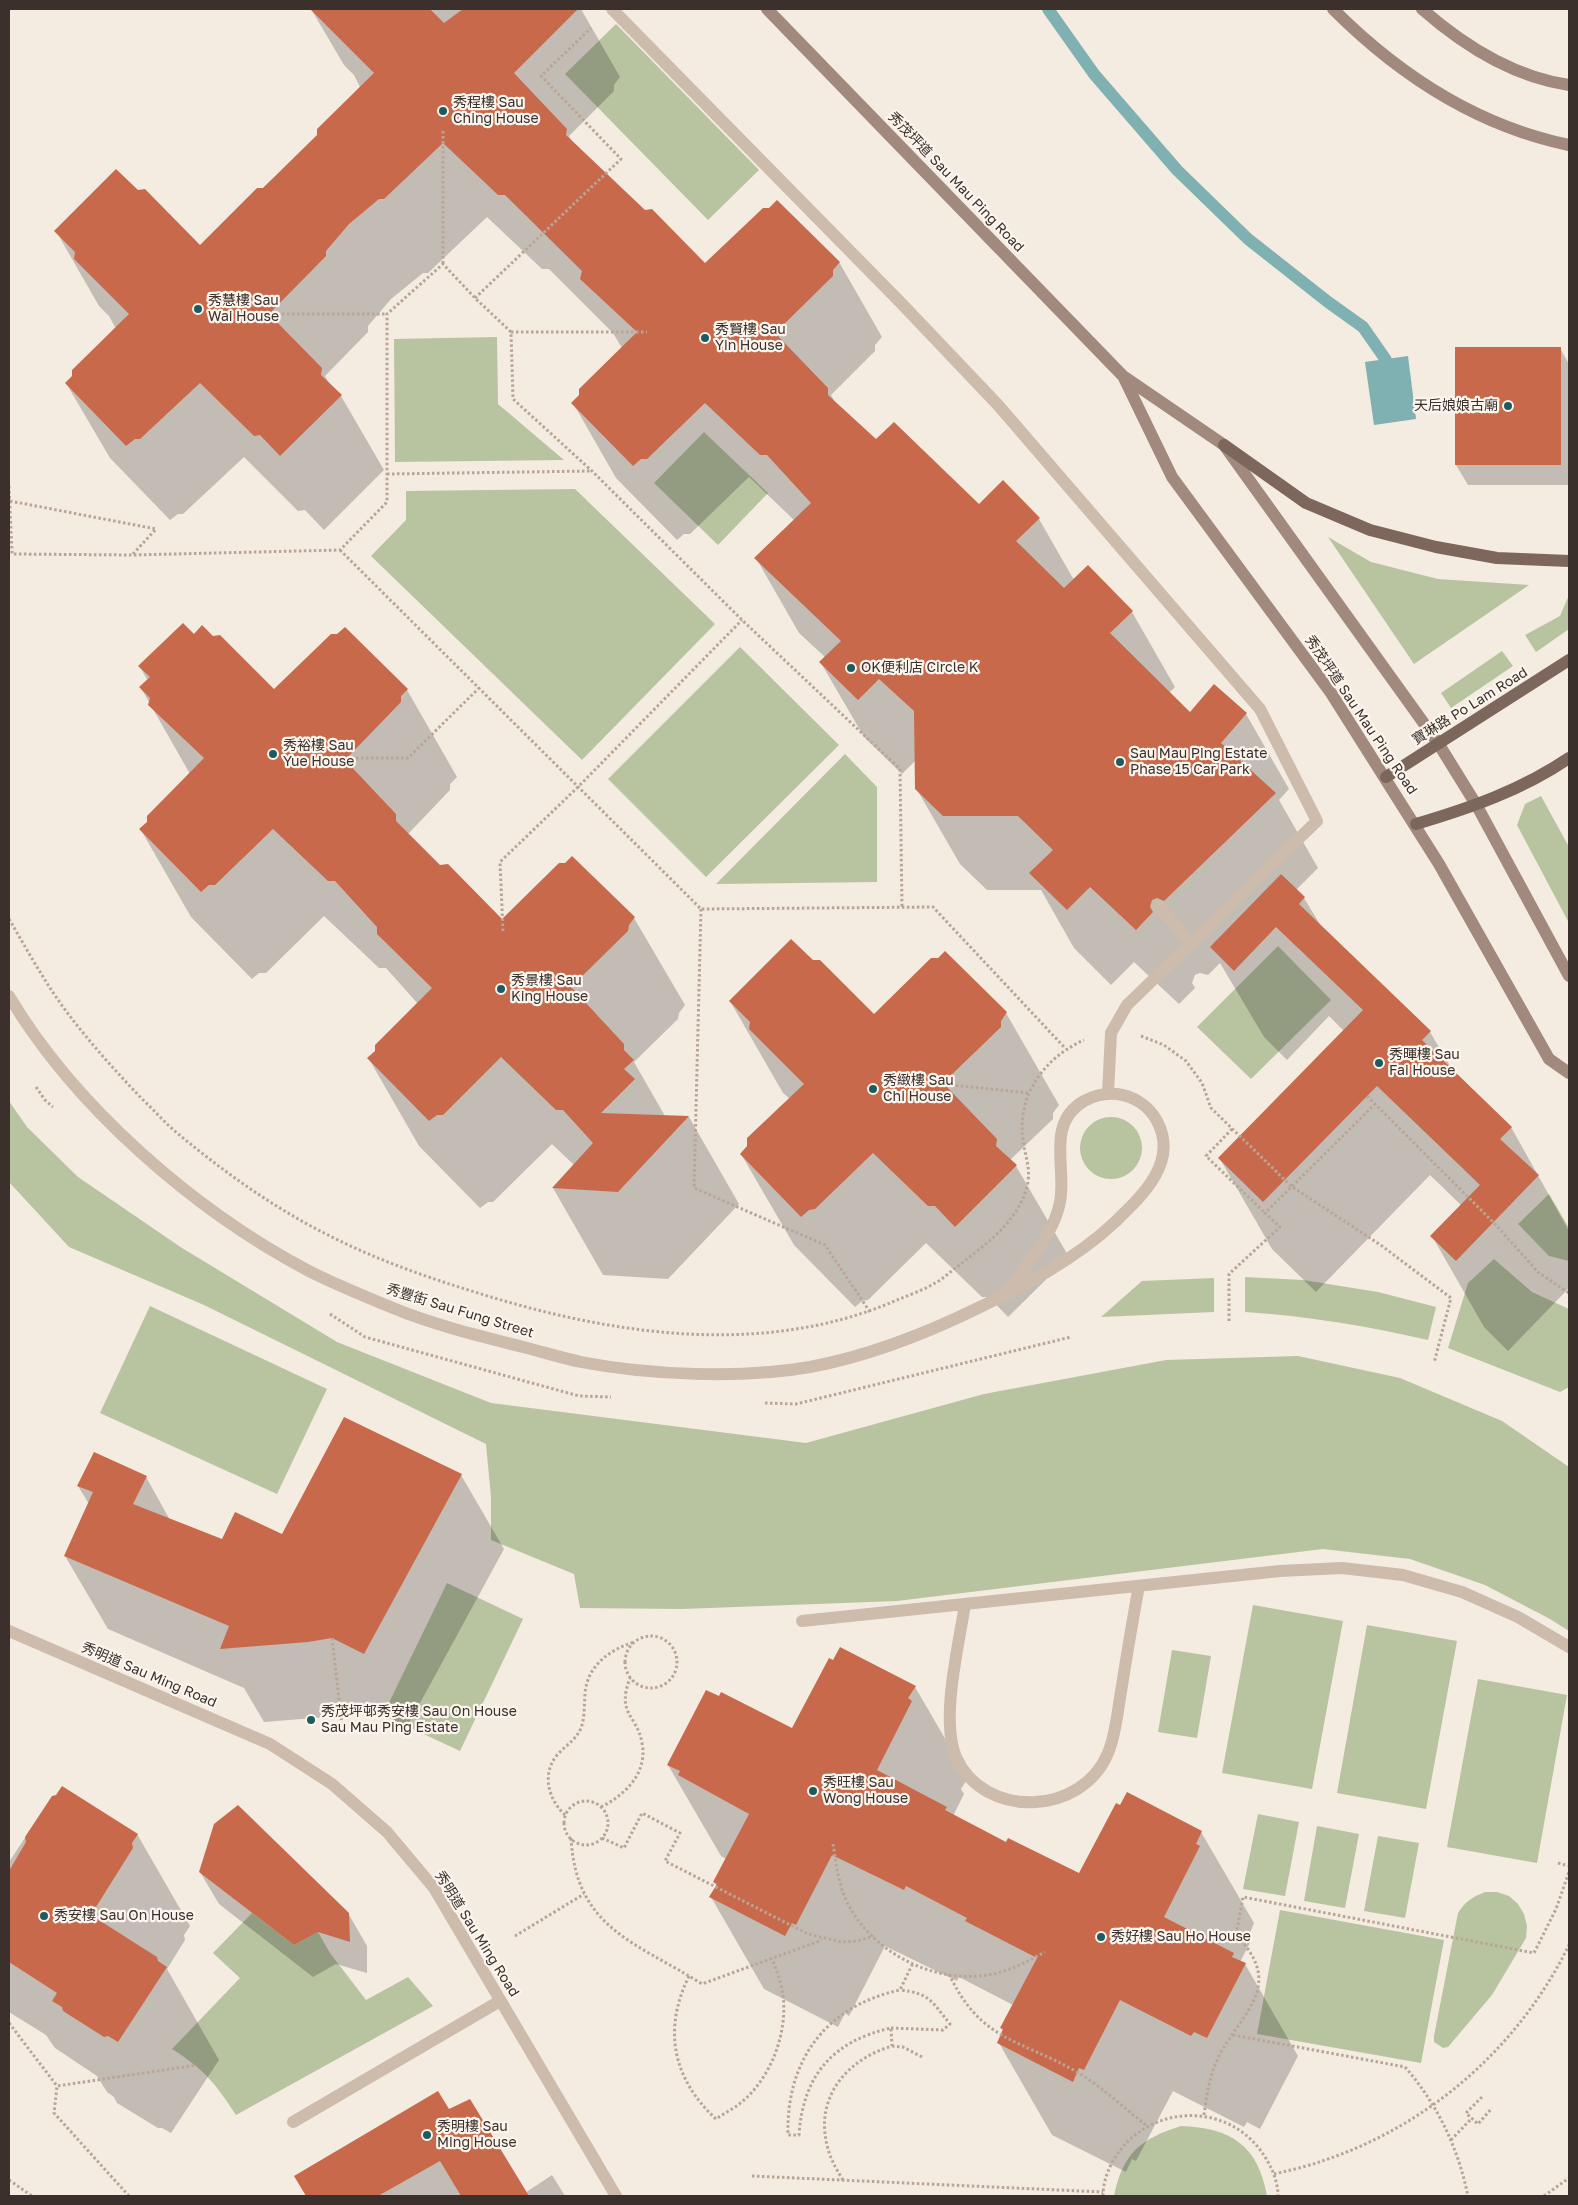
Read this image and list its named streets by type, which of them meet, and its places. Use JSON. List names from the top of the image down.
{
  "streets": {
    "main road": ["秀茂坪道 Sau Mau Ping Road", "寶琳路 Po Lam Road"],
    "street": ["秀豐街 Sau Fung Street", "秀明道 Sau Ming Road"]
  },
  "crossings": [
    ["秀茂坪道 Sau Mau Ping Road", "寶琳路 Po Lam Road"]
  ],
  "places": [
    "秀程樓 Sau Ching House",
    "秀慧樓 Sau Wai House",
    "秀賢樓 Sau Yin House",
    "天后娘娘古廟",
    "OK便利店 Circle K",
    "秀裕樓 Sau Yue House",
    "Sau Mau Ping Estate Phase 15 Car Park",
    "秀景樓 Sau King House",
    "秀暉樓 Sau Fai House",
    "秀緻樓 Sau Chi House",
    "秀茂坪邨秀安樓 Sau On House Sau Mau Ping Estate",
    "秀旺樓 Sau Wong House",
    "秀安樓 Sau On House",
    "秀好樓 Sau Ho House",
    "秀明樓 Sau Ming House"
  ]
}
